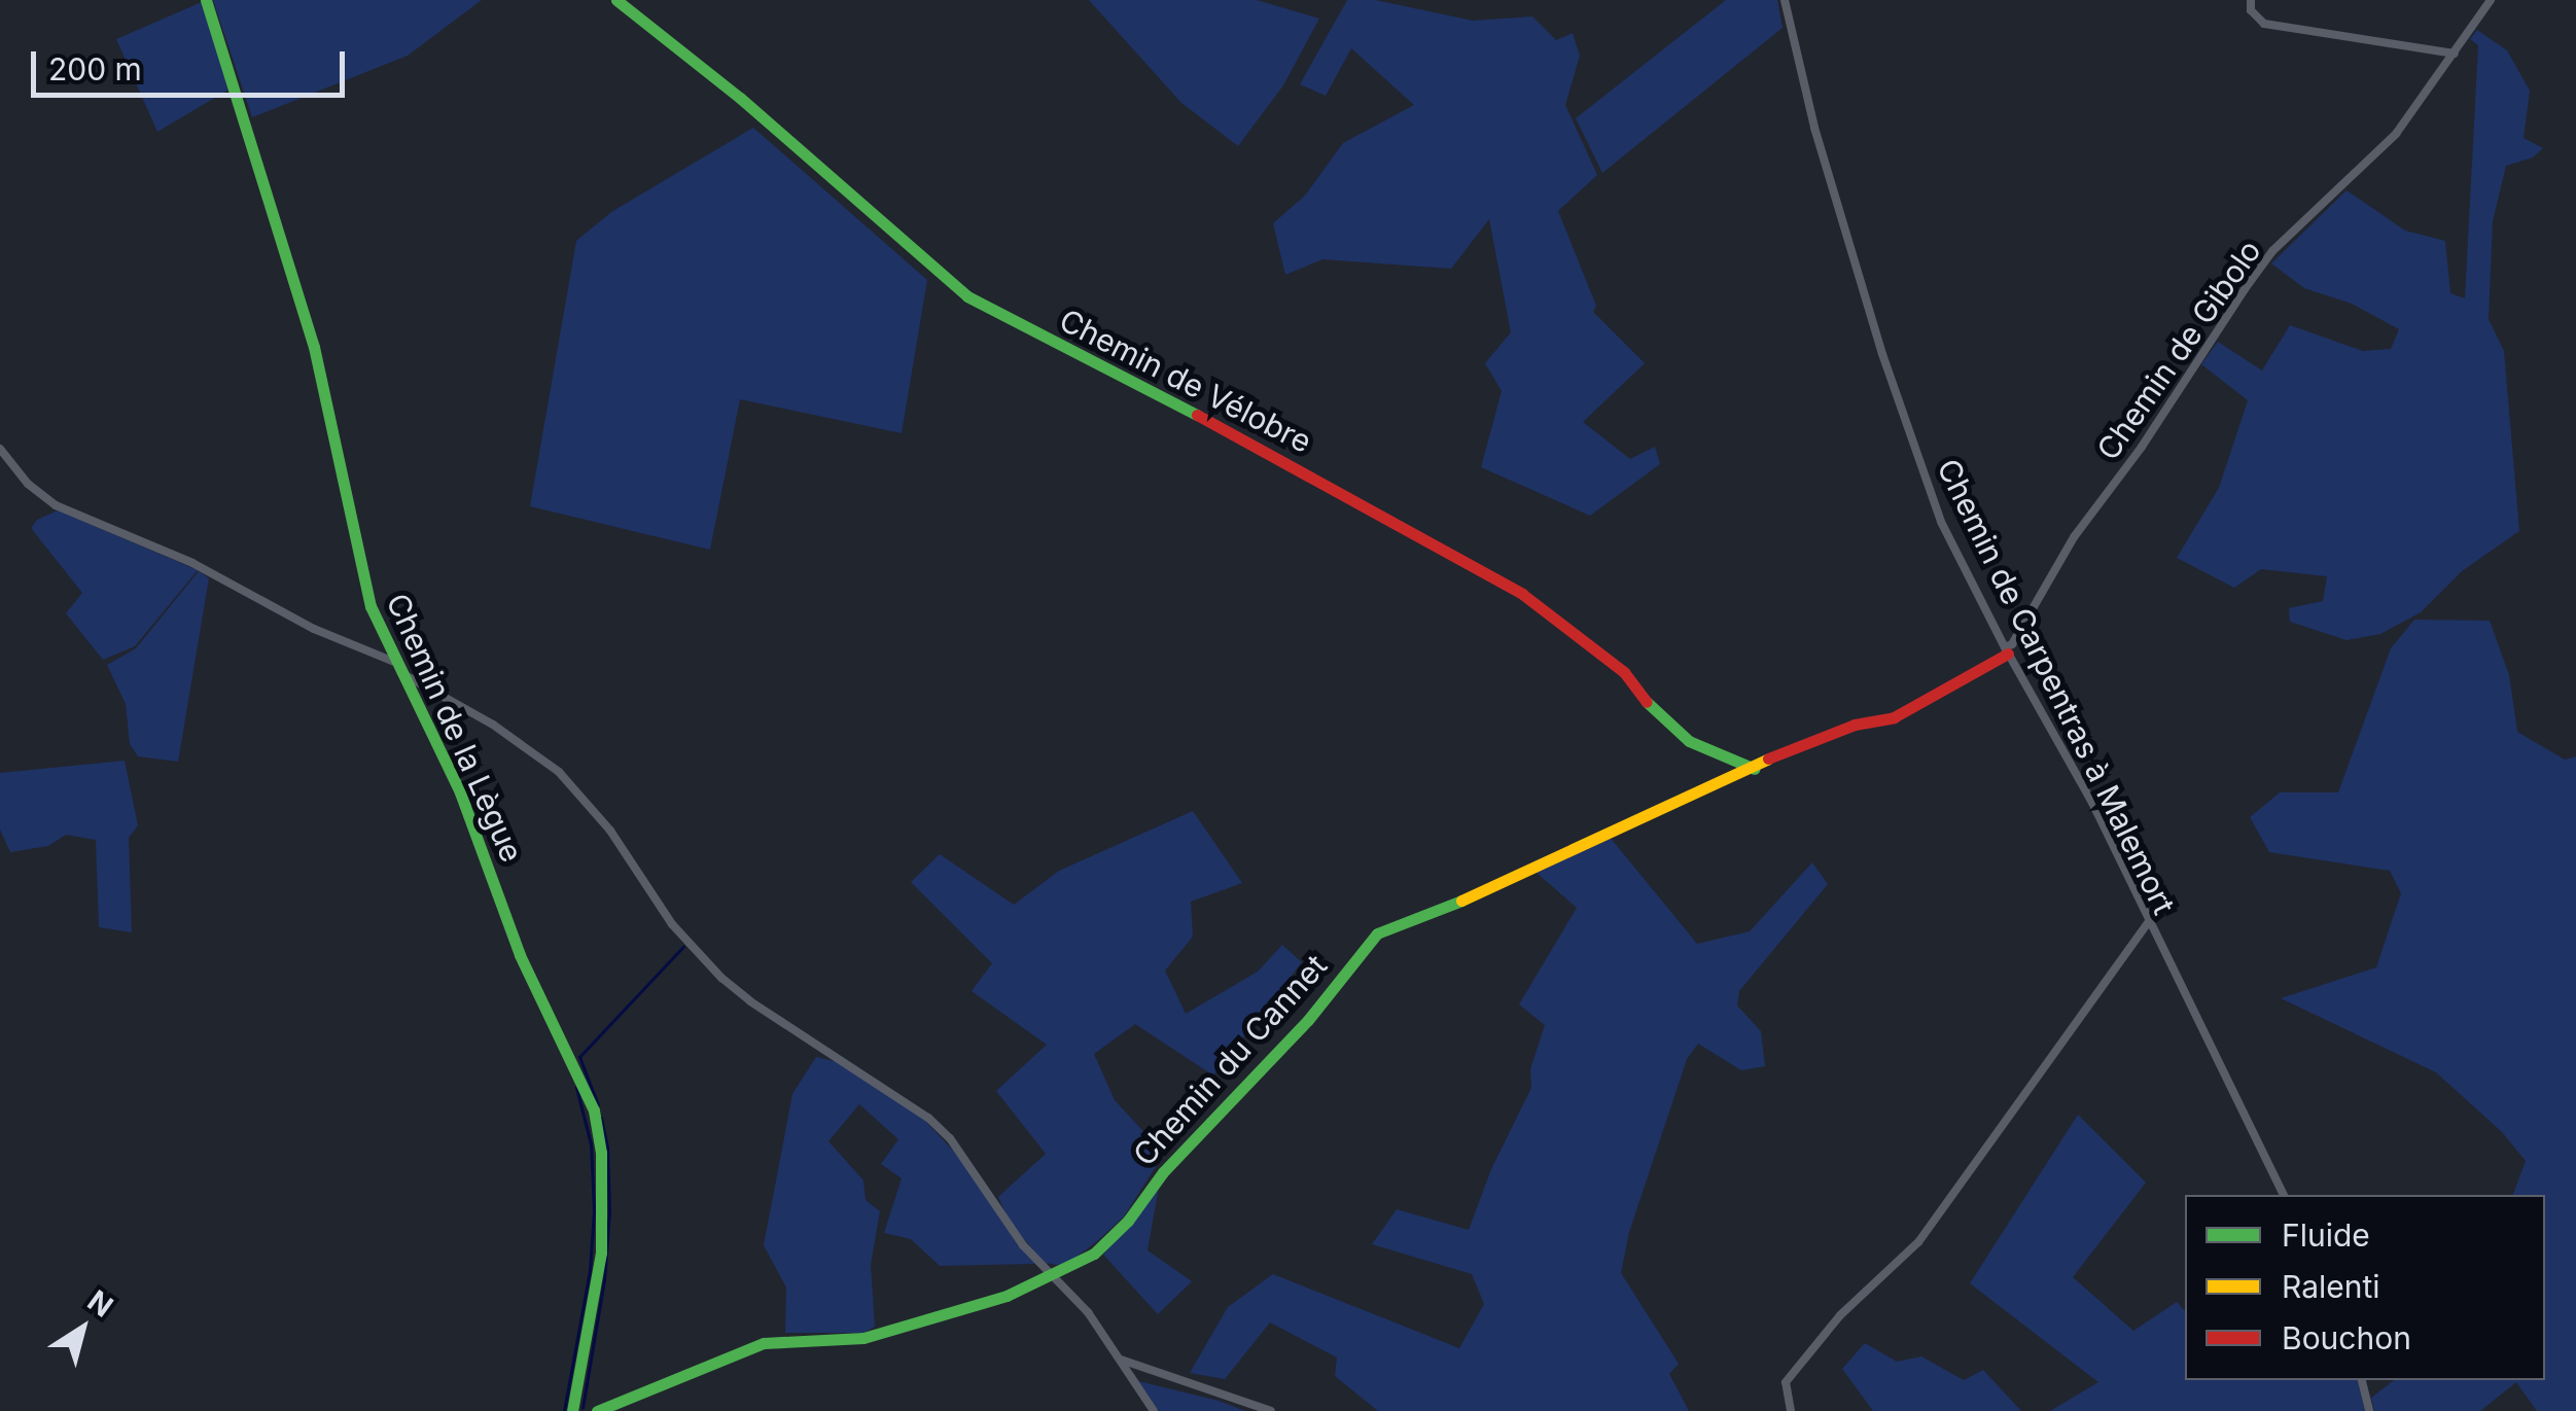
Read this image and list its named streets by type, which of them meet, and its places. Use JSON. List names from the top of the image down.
{
  "streets": {
    "street": [
      "Chemin de Gibolo",
      "Chemin de Vélobre",
      "Chemin de Carpentras à Malemort",
      "Chemin de la Lègue",
      "Chemin du Cannet"
    ]
  },
  "crossings": [
    ["Chemin de Gibolo", "Chemin de Carpentras à Malemort"],
    ["Chemin de Gibolo", "Chemin du Cannet"],
    ["Chemin de Vélobre", "Chemin du Cannet"],
    ["Chemin de Carpentras à Malemort", "Chemin du Cannet"]
  ],
  "legend": ["Fluide", "Ralenti", "Bouchon"],
  "scale_bar": "200 m",
  "north": "top right"
}
